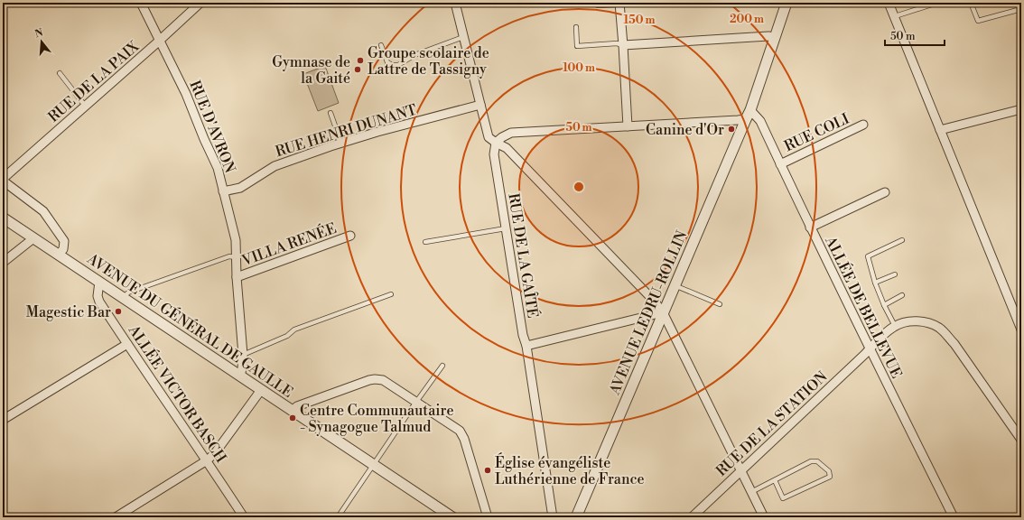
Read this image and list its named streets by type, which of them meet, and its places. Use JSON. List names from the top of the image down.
{
  "streets": {
    "street": [
      "RUE DE LA PAIX",
      "RUE D'AVRON",
      "RUE HENRI DUNANT",
      "RUE COLI",
      "VILLA RENÉE",
      "RUE DE LA GAÎTÉ",
      "ALLÉE DE BELLEVUE",
      "AVENUE LEDRU-ROLLIN",
      "AVENUE DU GÉNÉRAL DE GAULLE",
      "ALLÉE VICTOR BASCH",
      "RUE DE LA STATION"
    ]
  },
  "crossings": [
    ["RUE DE LA PAIX", "RUE D'AVRON"],
    ["RUE D'AVRON", "RUE HENRI DUNANT"],
    ["RUE D'AVRON", "VILLA RENÉE"],
    ["RUE D'AVRON", "AVENUE DU GÉNÉRAL DE GAULLE"],
    ["RUE COLI", "ALLÉE DE BELLEVUE"],
    ["ALLÉE DE BELLEVUE", "AVENUE LEDRU-ROLLIN"],
    ["ALLÉE DE BELLEVUE", "RUE DE LA STATION"],
    ["AVENUE DU GÉNÉRAL DE GAULLE", "ALLÉE VICTOR BASCH"]
  ],
  "places": [
    "Groupe scolaire de Lattre de Tassigny",
    "Gymnase de la Gaité",
    "Canine d'Or",
    "Magestic Bar",
    "Centre Communautaire - Synagogue Talmud",
    "Église évangéliste Luthérienne de France"
  ],
  "scale_bar": "50 m",
  "north": "top",
  "rings": [
    "200 m",
    "150 m",
    "100 m",
    "50 m"
  ]
}
